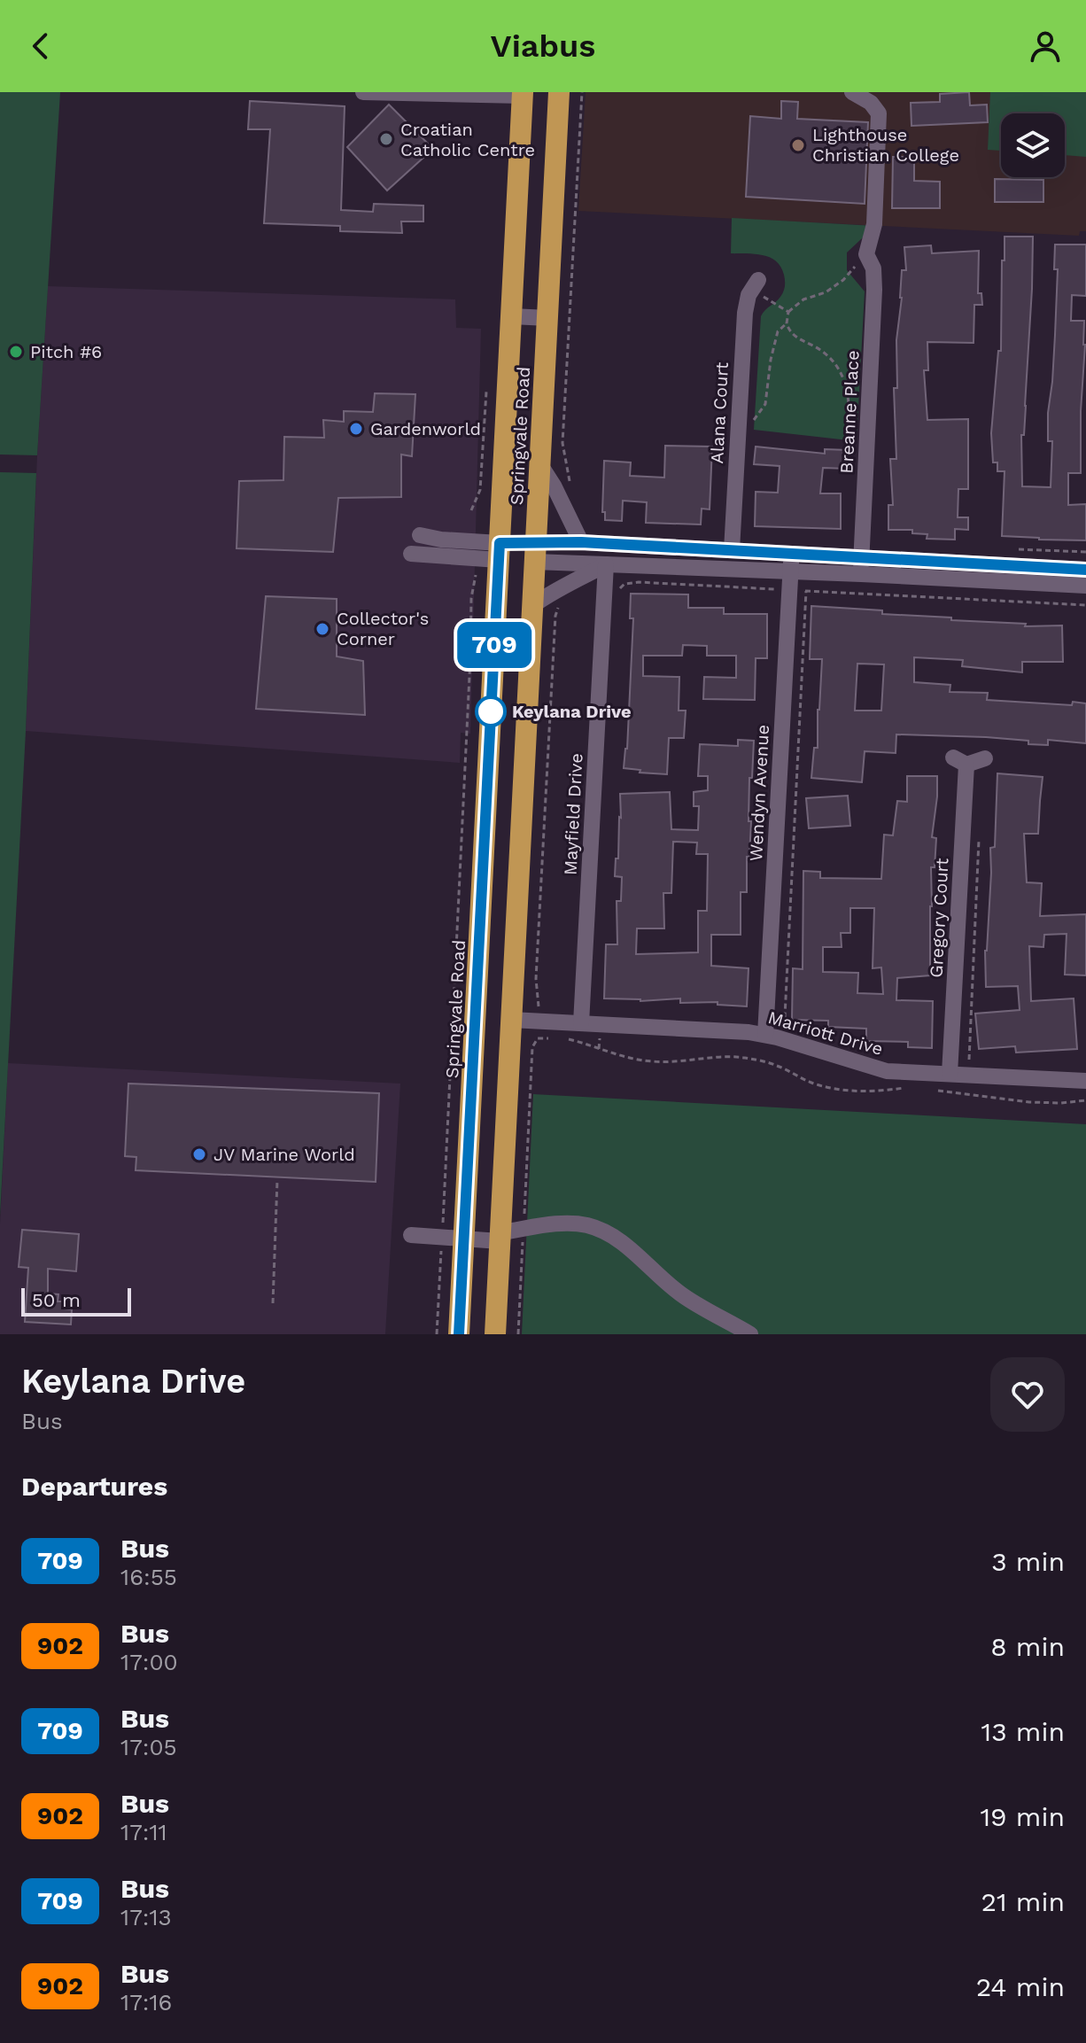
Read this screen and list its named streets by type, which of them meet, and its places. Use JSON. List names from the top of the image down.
{
  "streets": {
    "highway": ["Springvale Road"],
    "street": [
      "Breanne Place",
      "Alana Court",
      "Wendyn Avenue",
      "Mayfield Drive",
      "Gregory Court",
      "Marriott Drive"
    ]
  },
  "crossings": [
    ["Springvale Road", "Marriott Drive"],
    ["Wendyn Avenue", "Marriott Drive"],
    ["Mayfield Drive", "Marriott Drive"],
    ["Gregory Court", "Marriott Drive"]
  ],
  "places": [
    "Croatian Catholic Centre",
    "Lighthouse Christian College",
    "Pitch #6",
    "Gardenworld",
    "Collector's Corner",
    "Keylana Drive",
    "JV Marine World"
  ],
  "lines": ["bus line 709"],
  "scale_bar": "50 m",
  "page": {
    "header": "Viabus",
    "on_map": "709",
    "scale": "50 m",
    "heading": [
      ["Keylana Drive", "Bus"],
      "Departures"
    ],
    "list": [
      {
        "mark": "709",
        "name": "Bus",
        "note": "16:55",
        "value": "3 min"
      },
      {
        "mark": "902",
        "name": "Bus",
        "note": "17:00",
        "value": "8 min"
      },
      {
        "mark": "709",
        "name": "Bus",
        "note": "17:05",
        "value": "13 min"
      },
      {
        "mark": "902",
        "name": "Bus",
        "note": "17:11",
        "value": "19 min"
      },
      {
        "mark": "709",
        "name": "Bus",
        "note": "17:13",
        "value": "21 min"
      },
      {
        "mark": "902",
        "name": "Bus",
        "note": "17:16",
        "value": "24 min"
      }
    ]
  }
}
